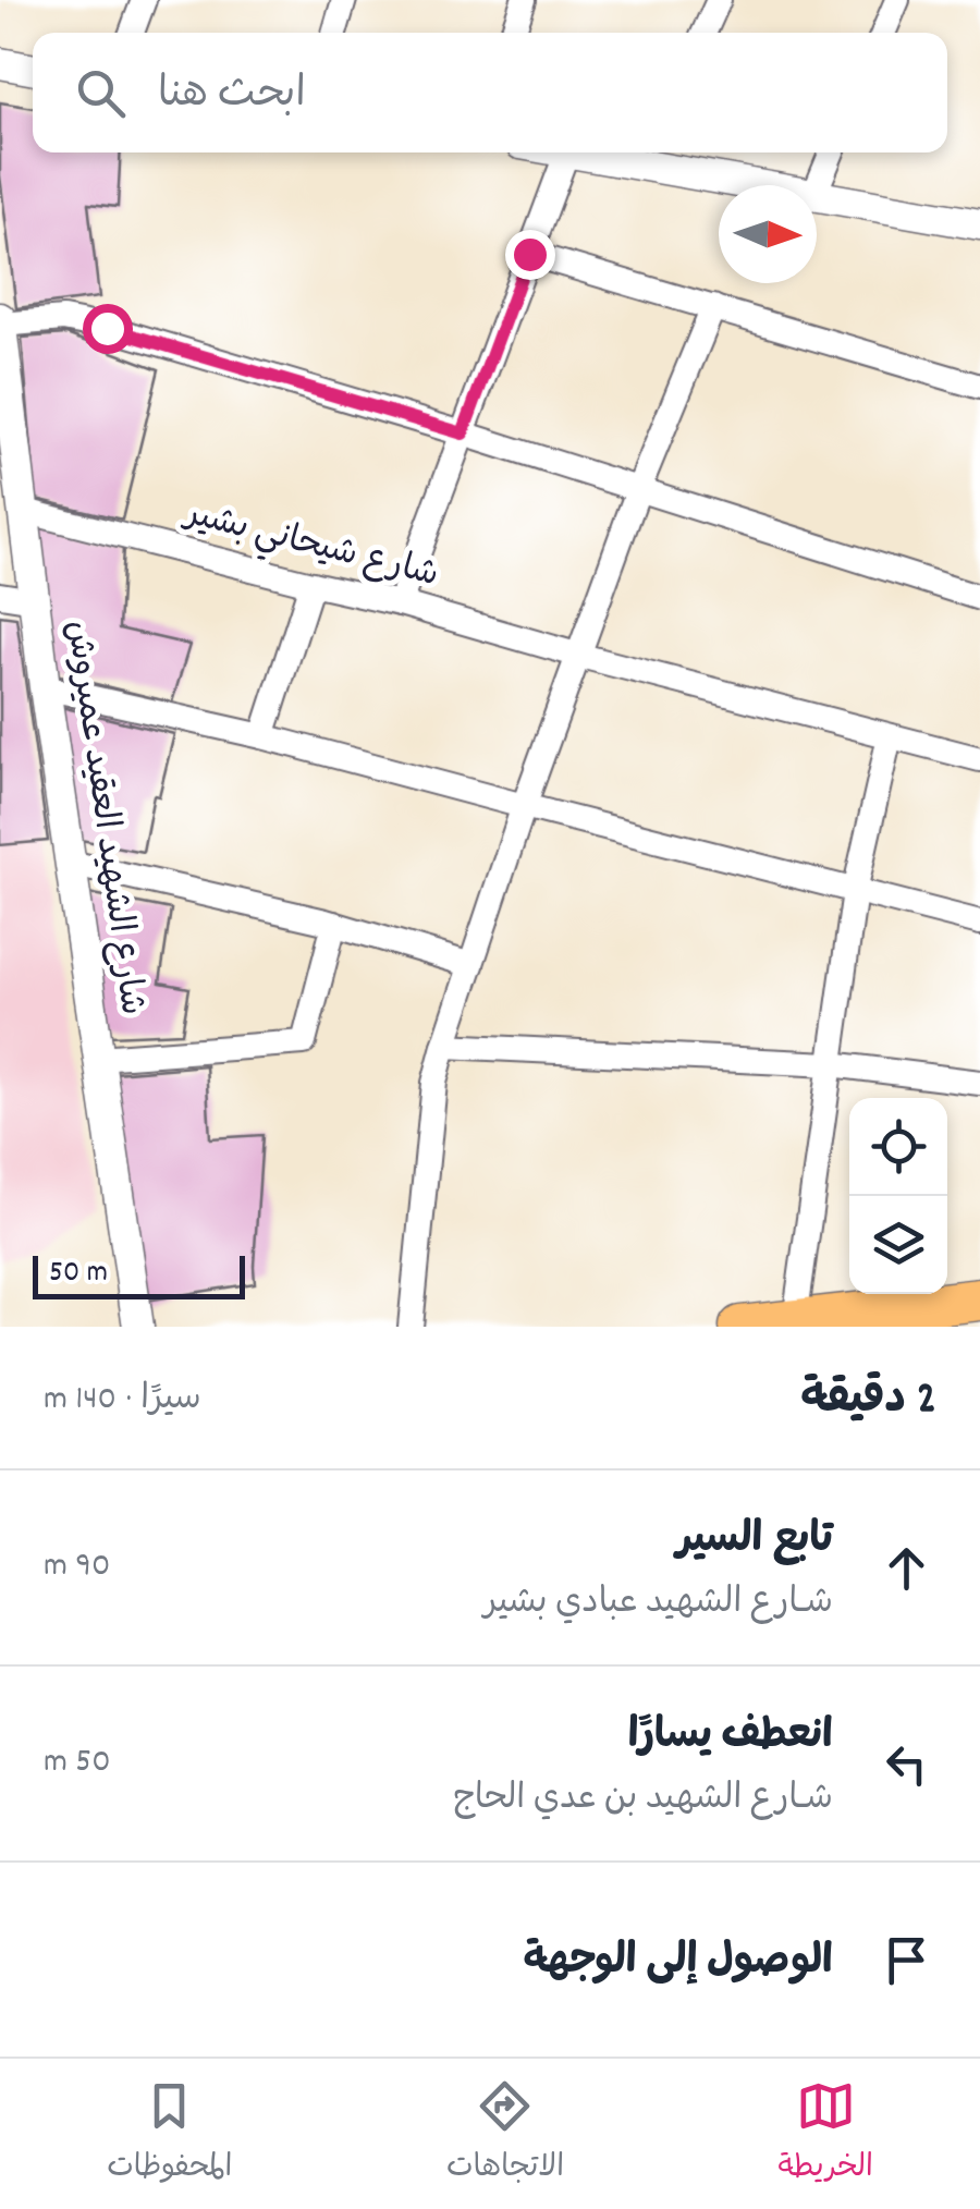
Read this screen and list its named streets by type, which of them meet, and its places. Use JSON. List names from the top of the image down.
{
  "streets": {
    "street": ["شارع شيحاني بشير", "شارع الشهيد العقيد عميروش"]
  },
  "crossings": [
    ["شارع شيحاني بشير", "شارع الشهيد العقيد عميروش"]
  ],
  "scale_bar": "50 m",
  "north": "right",
  "page": {
    "search": "ابحث هنا",
    "scale": "50 m",
    "heading": ["2 دقيقة", "سيرًا · 140 m"],
    "list": [
      ["تابع السير", "شـارع الشهيد عبادي بشير", "90 m"],
      ["انعطف يسارًا", "شـارع الشهيد بن عدي الحاج", "50 m"],
      "الوصول إلى الوجهة"
    ],
    "nav": ["الخريطة", "الاتجاهات", "المحفوظات"]
  }
}
